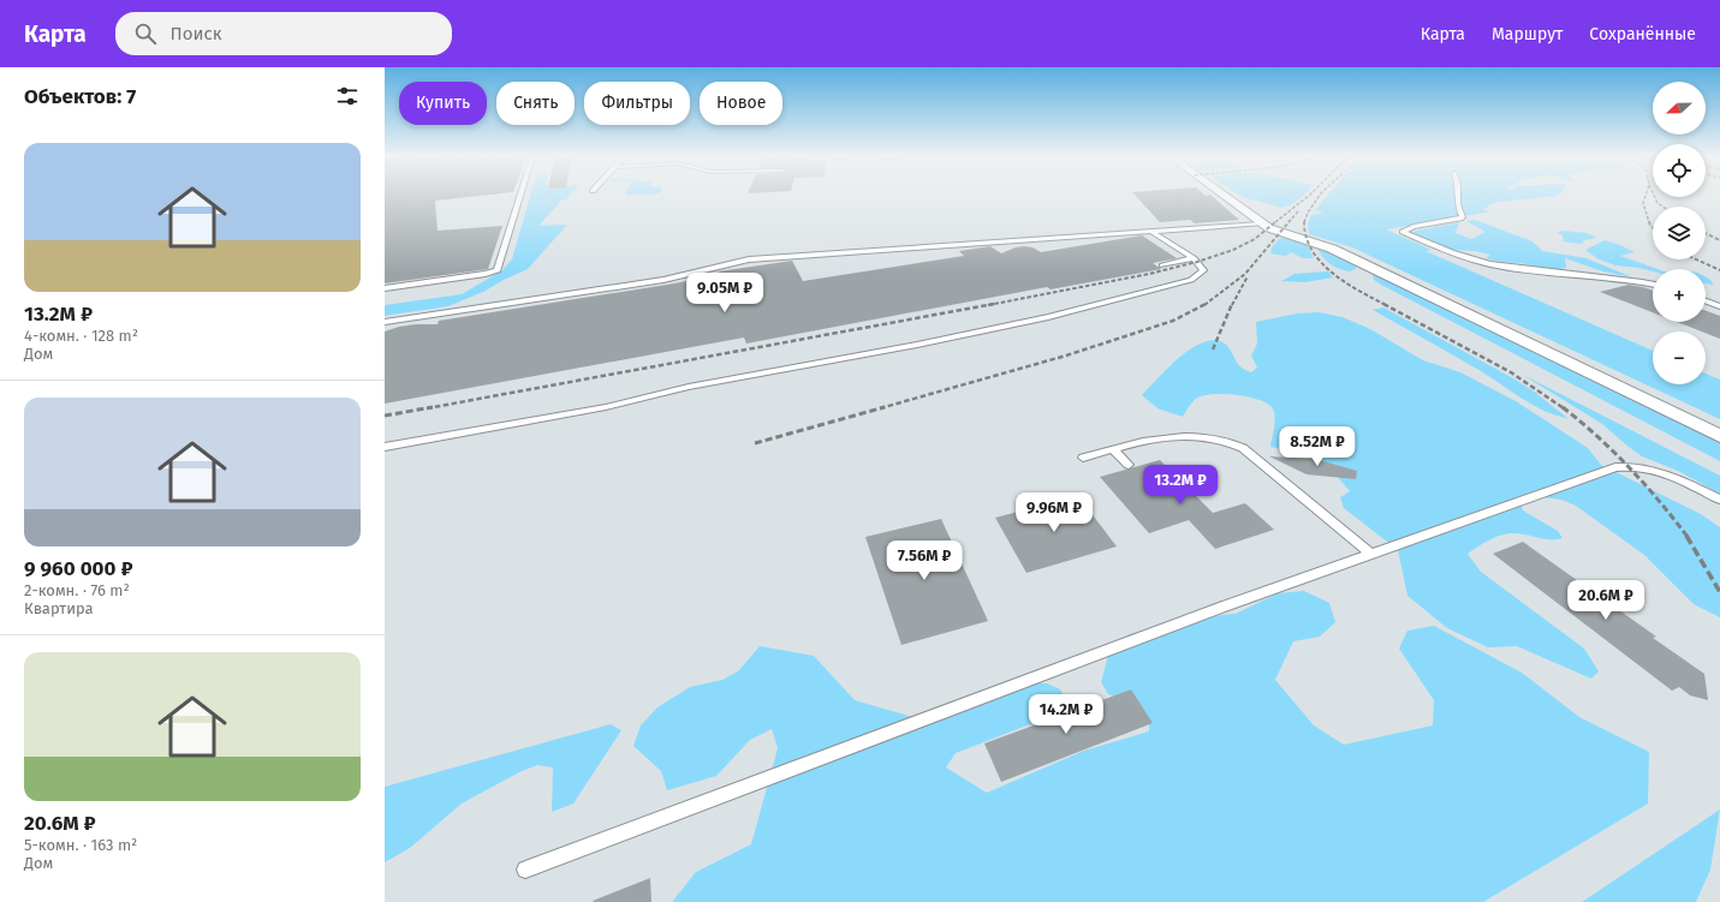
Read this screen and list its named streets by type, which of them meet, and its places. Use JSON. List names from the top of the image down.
{
  "north": "left",
  "page": {
    "header": "Карта",
    "search": "Поиск",
    "nav": ["Карта", "Маршрут", "Сохранённые"],
    "heading": "Объектов: 7",
    "map_buttons": ["+", "−"],
    "chip": [
      "Купить",
      "Снять",
      "Фильтры",
      "Новое"
    ],
    "list": [
      {
        "name": "13.2M ₽",
        "note": "4-комн. · 128 m² · Дом"
      },
      {
        "name": "9 960 000 ₽",
        "note": "2-комн. · 76 m² · Квартира"
      },
      {
        "name": "20.6M ₽",
        "note": "5-комн. · 163 m² · Дом"
      }
    ],
    "price": [
      "9.05M ₽",
      "8.52M ₽",
      "13.2M ₽",
      "9.96M ₽",
      "7.56M ₽",
      "20.6M ₽",
      "14.2M ₽"
    ]
  }
}
